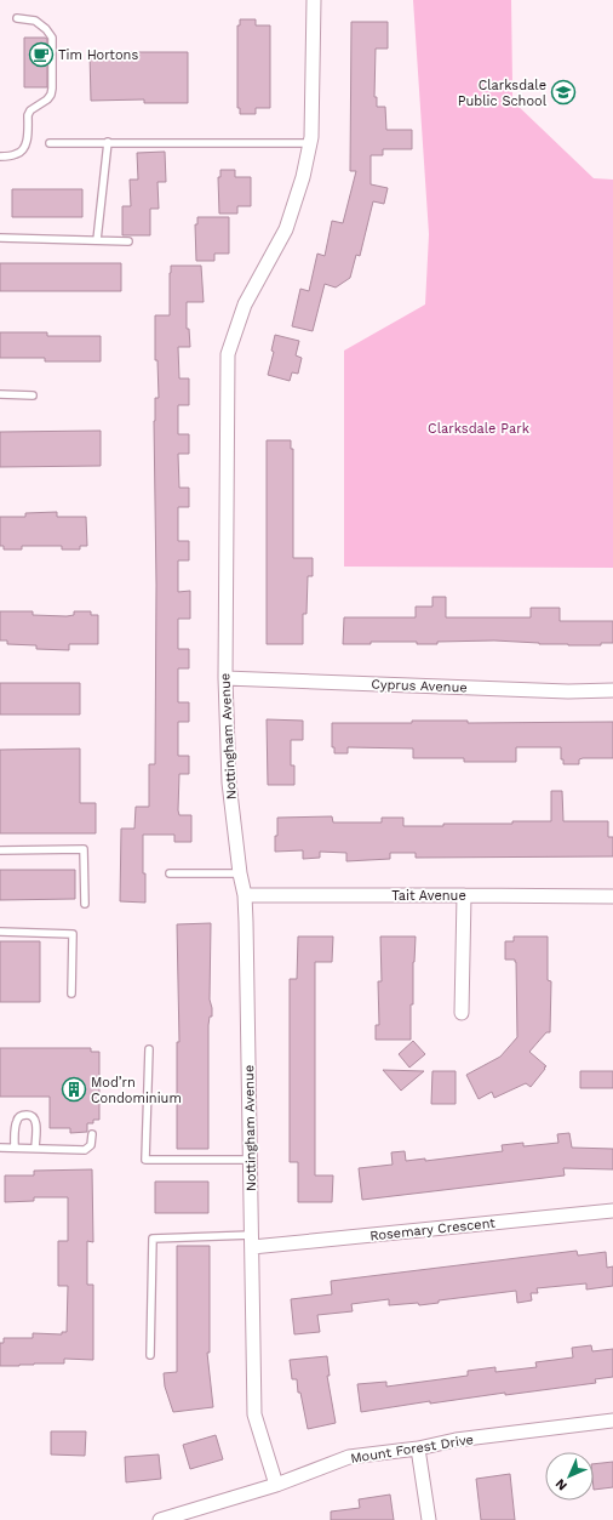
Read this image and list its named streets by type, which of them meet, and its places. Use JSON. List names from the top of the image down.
{
  "streets": {
    "street": [
      "Cyprus Avenue",
      "Nottingham Avenue",
      "Tait Avenue",
      "Rosemary Crescent",
      "Mount Forest Drive"
    ]
  },
  "crossings": [
    ["Cyprus Avenue", "Nottingham Avenue"],
    ["Nottingham Avenue", "Tait Avenue"],
    ["Nottingham Avenue", "Rosemary Crescent"],
    ["Nottingham Avenue", "Mount Forest Drive"]
  ],
  "parks": ["Clarksdale Park"],
  "places": {
    "cafe": ["Tim Hortons"],
    "school or university": ["Clarksdale Public School"],
    "building": ["Mod’rn Condominium"]
  },
  "north": "bottom left"
}
